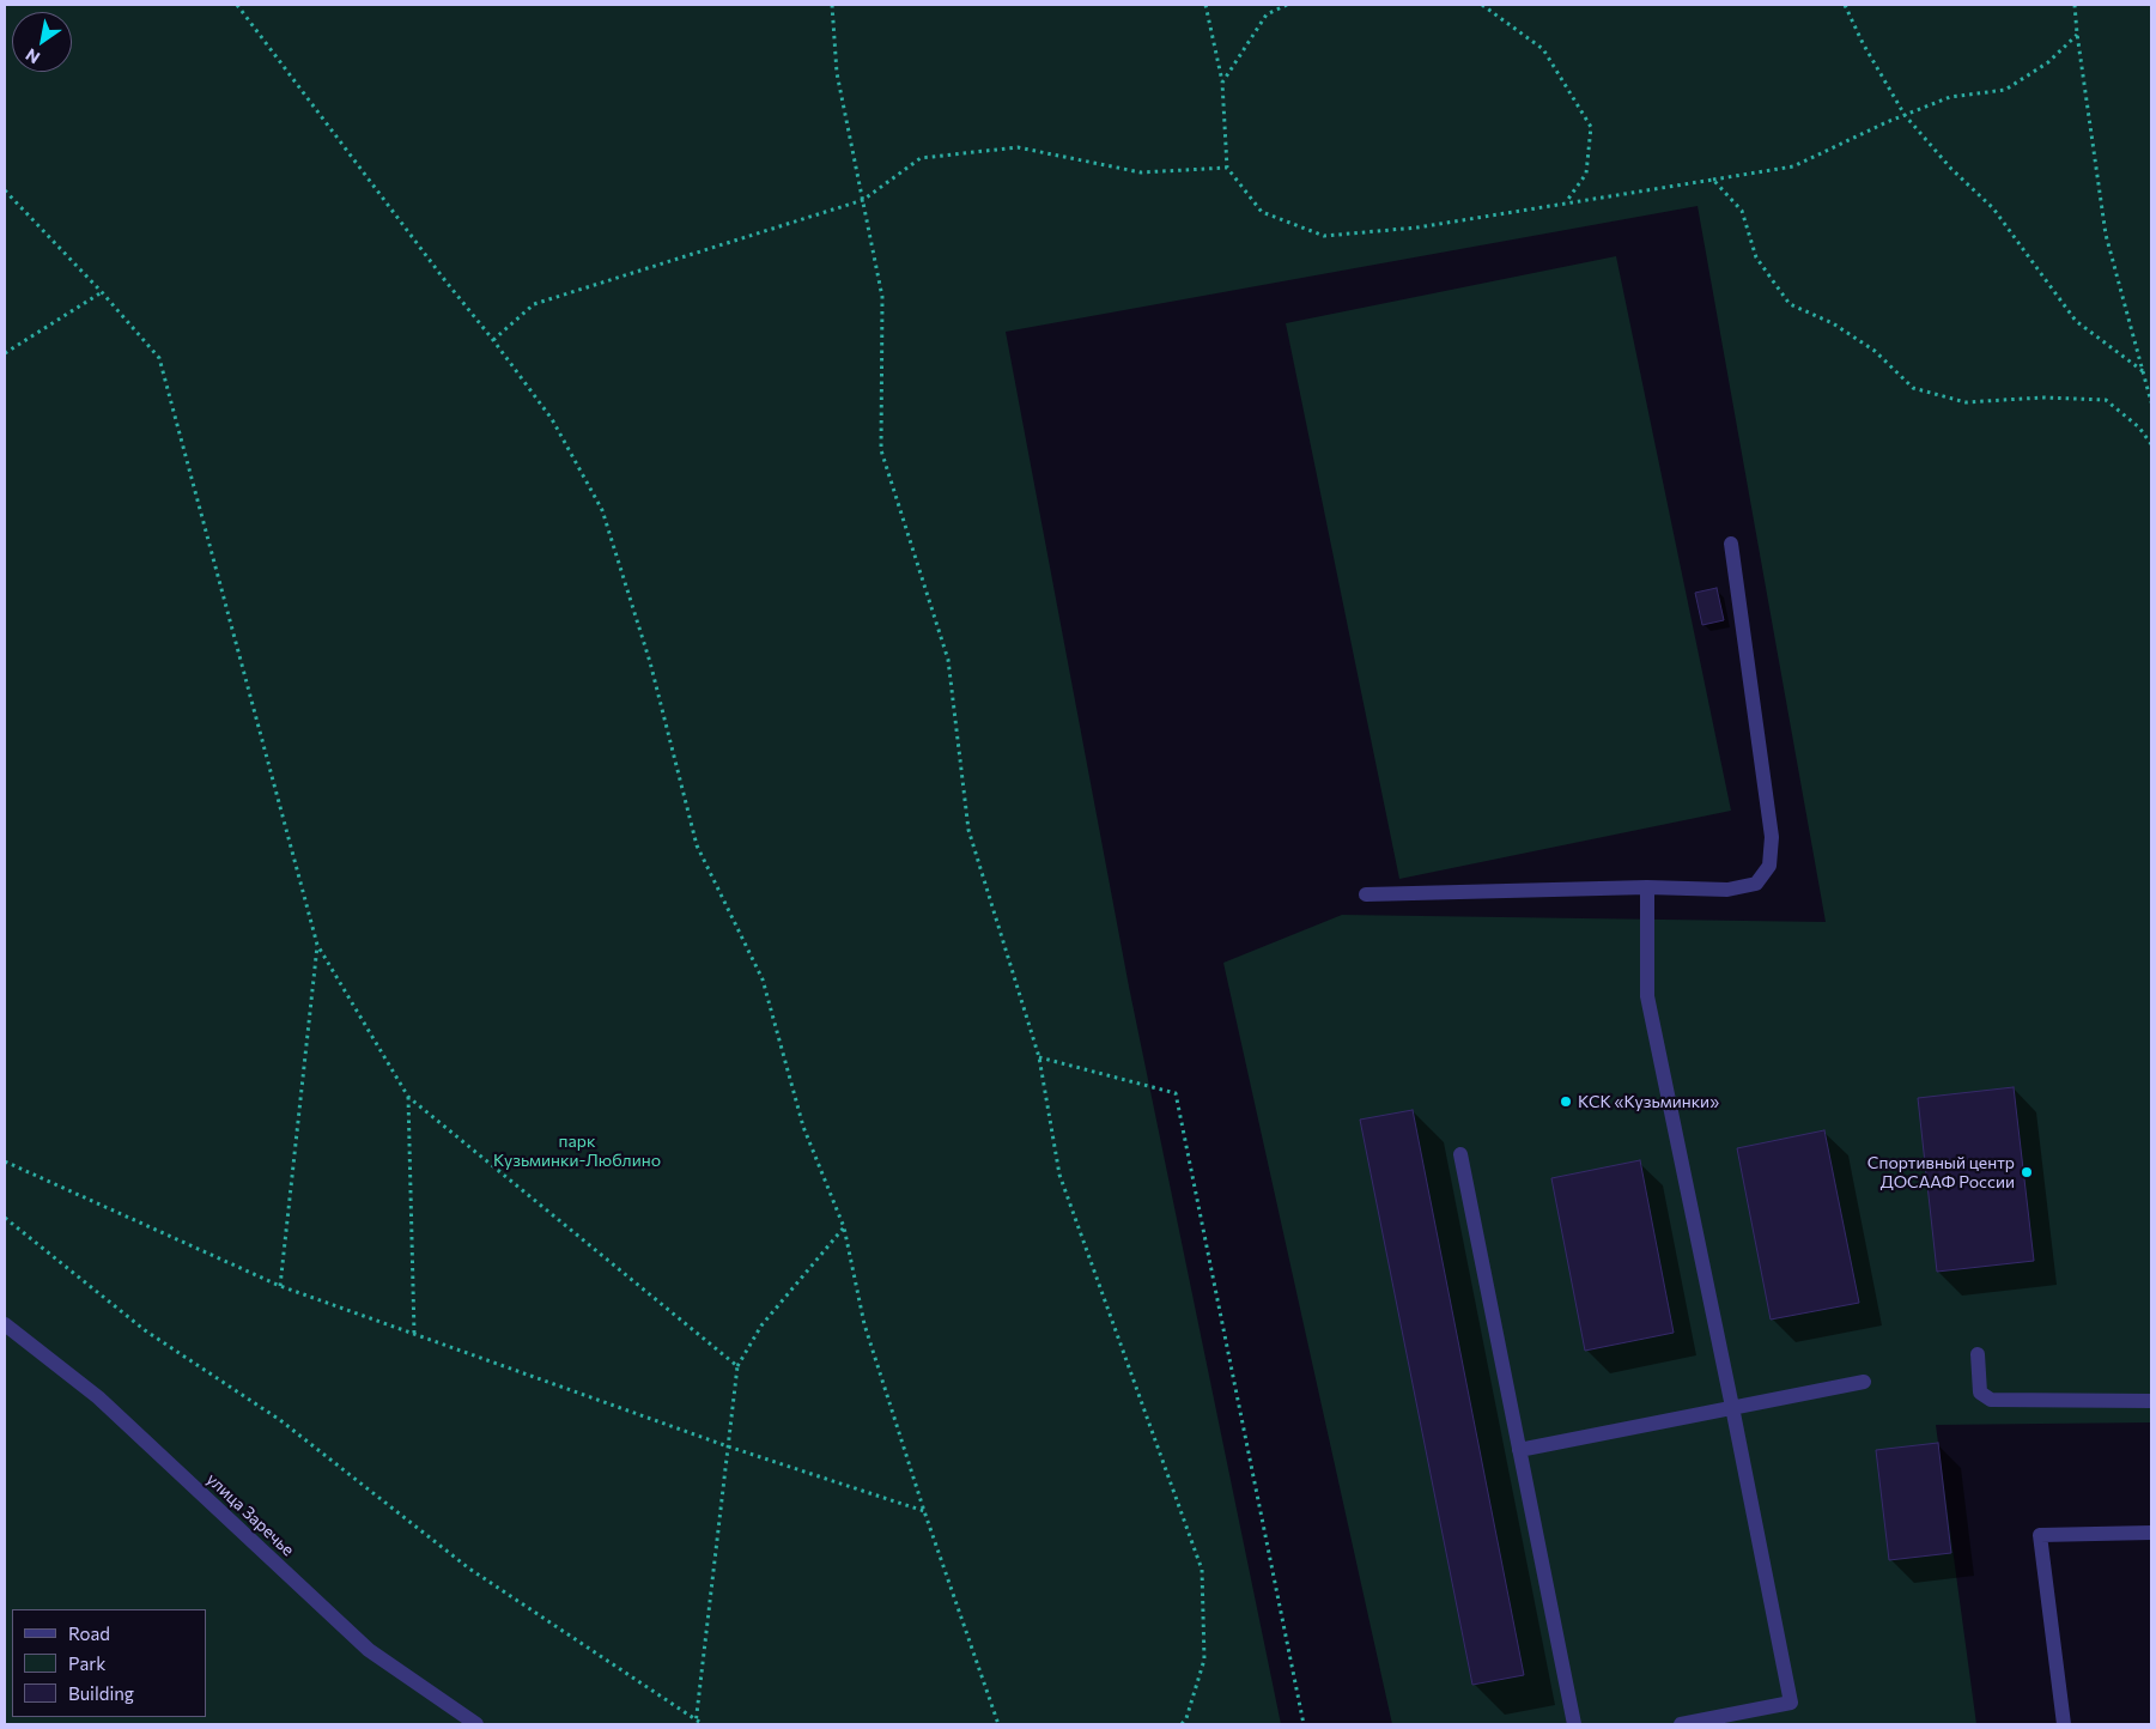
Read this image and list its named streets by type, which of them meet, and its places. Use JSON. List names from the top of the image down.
{
  "streets": {
    "street": ["улица Заречье"]
  },
  "parks": ["парк Кузьминки-Люблино"],
  "places": ["КСК «Кузьминки»", "Спортивный центр ДОСААФ России"],
  "legend": ["Road", "Park", "Building"],
  "north": "bottom left"
}
